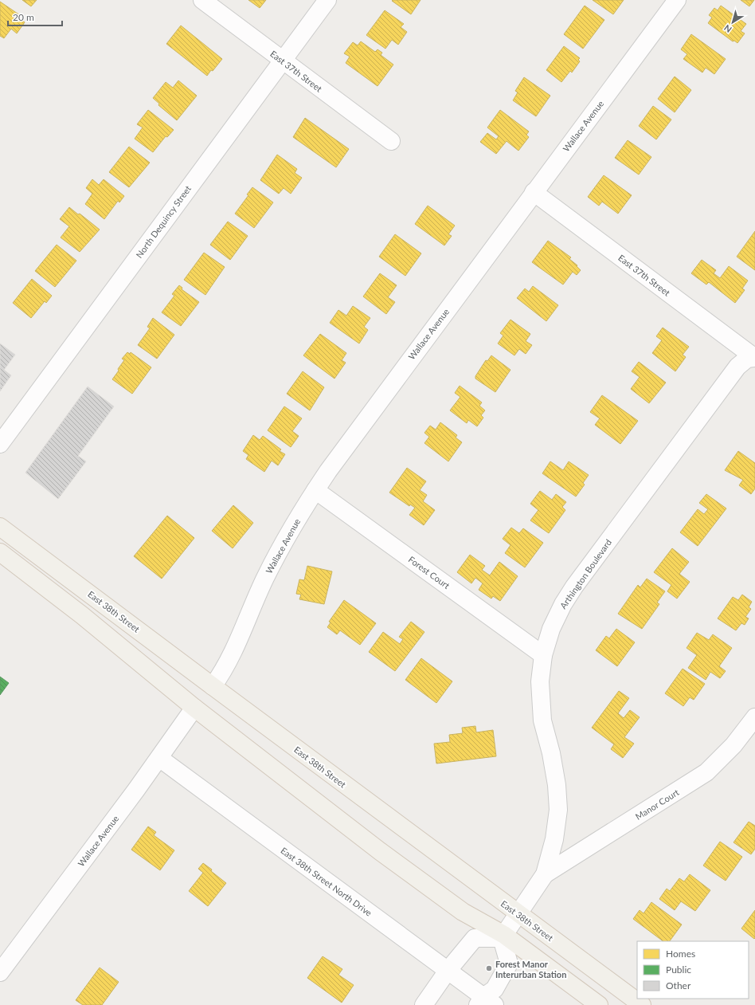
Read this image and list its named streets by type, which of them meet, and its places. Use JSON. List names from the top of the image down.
{
  "streets": {
    "main road": ["East 38th Street"],
    "street": [
      "East 37th Street",
      "Wallace Avenue",
      "North Dequincy Street",
      "Forest Court",
      "Arthington Boulevard",
      "Manor Court",
      "East 38th Street North Drive"
    ]
  },
  "crossings": [
    ["East 37th Street", "Wallace Avenue"],
    ["East 37th Street", "North Dequincy Street"],
    ["East 37th Street", "Arthington Boulevard"],
    ["Wallace Avenue", "Forest Court"],
    ["Wallace Avenue", "East 38th Street"],
    ["Wallace Avenue", "East 38th Street North Drive"],
    ["Forest Court", "Arthington Boulevard"],
    ["Arthington Boulevard", "East 38th Street"],
    ["Arthington Boulevard", "Manor Court"]
  ],
  "places": ["Forest Manor Interurban Station"],
  "legend": ["Homes", "Public", "Other"],
  "scale_bar": "20 m",
  "north": "bottom left"
}
